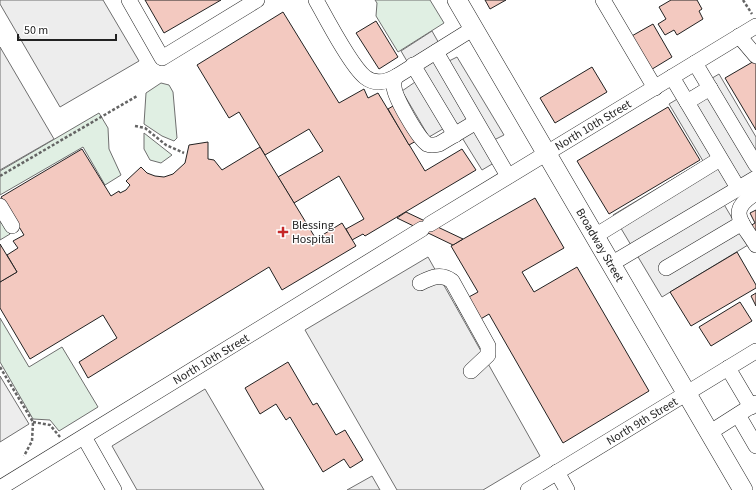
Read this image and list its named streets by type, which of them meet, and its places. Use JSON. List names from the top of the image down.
{
  "streets": {
    "main road": ["Broadway Street"],
    "street": ["North 10th Street", "North 9th Street"]
  },
  "crossings": [
    ["North 10th Street", "Broadway Street"],
    ["Broadway Street", "North 9th Street"]
  ],
  "places": {
    "health": ["Blessing Hospital"]
  },
  "scale_bar": "50 m"
}
